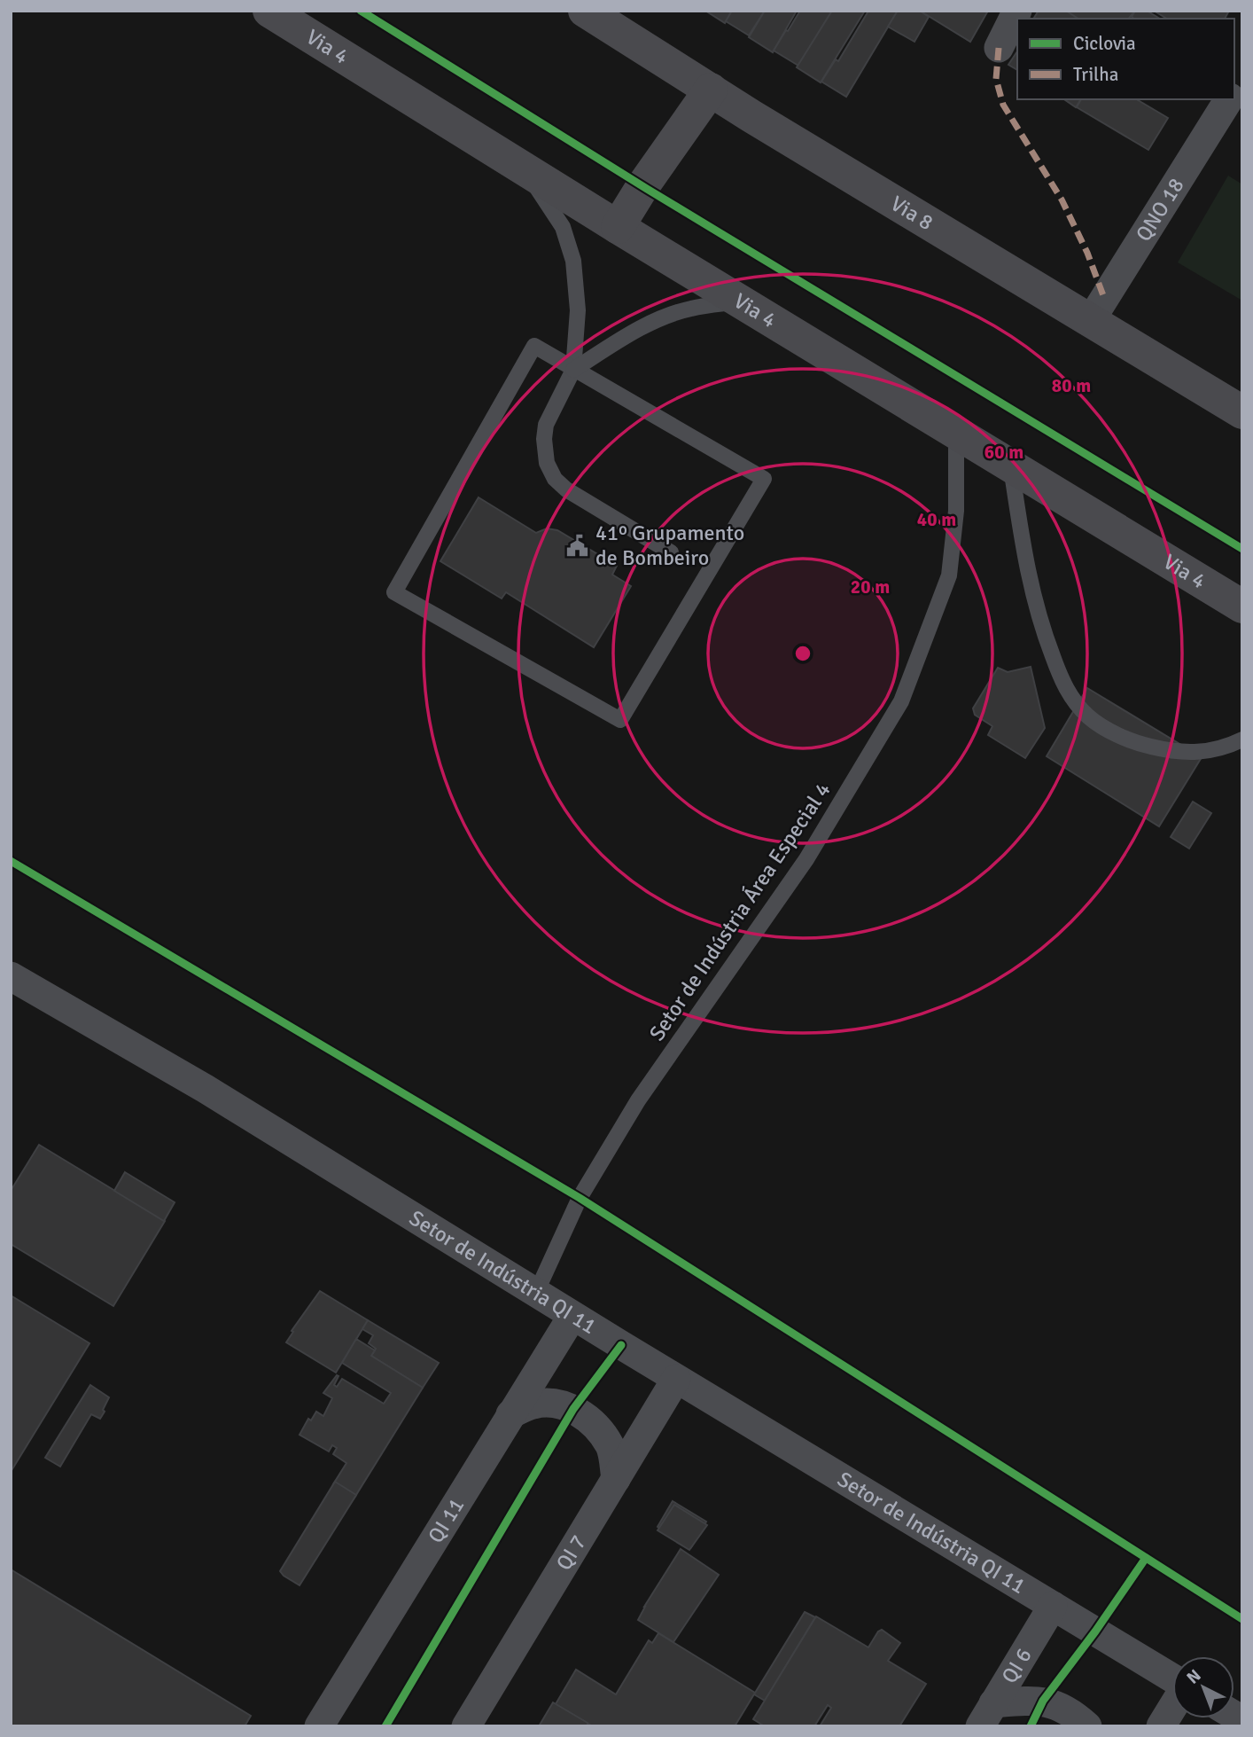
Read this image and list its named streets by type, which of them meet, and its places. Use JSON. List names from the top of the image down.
{
  "streets": {
    "main road": ["Via 4", "Via 8"],
    "street": [
      "QNO 18",
      "Setor de Indústria QI 11",
      "QI 11",
      "QI 7",
      "QI 6"
    ],
    "lane": ["Setor de Indústria Área Especial 4"]
  },
  "crossings": [
    ["Via 4", "Setor de Indústria Área Especial 4"],
    ["QNO 18", "Via 8"],
    ["Setor de Indústria Área Especial 4", "Setor de Indústria QI 11"],
    ["Setor de Indústria QI 11", "QI 11"],
    ["Setor de Indústria QI 11", "QI 7"],
    ["Setor de Indústria QI 11", "QI 6"]
  ],
  "places": {
    "public building": ["41º Grupamento de Bombeiro"]
  },
  "legend": ["Ciclovia", "Trilha"],
  "north": "top left",
  "rings": [
    "80 m",
    "60 m",
    "40 m",
    "20 m"
  ]
}
